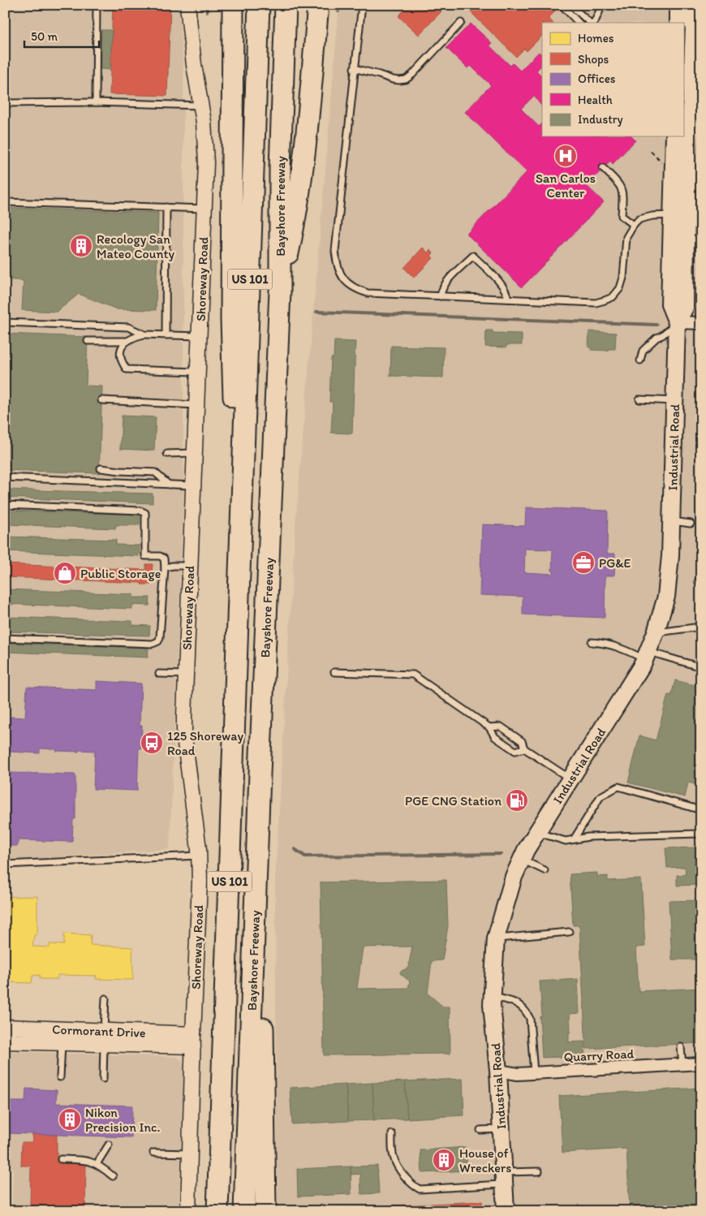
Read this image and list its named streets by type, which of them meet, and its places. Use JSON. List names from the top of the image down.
{
  "streets": {
    "highway": ["Bayshore Freeway", "US 101"],
    "main road": ["Industrial Road"],
    "street": ["Shoreway Road", "Cormorant Drive", "Quarry Road"]
  },
  "crossings": [
    ["Shoreway Road", "Cormorant Drive"],
    ["Industrial Road", "Quarry Road"]
  ],
  "places": {
    "hospital": ["San Carlos Center"],
    "building": ["Recology San Mateo County", "Nikon Precision Inc.", "House of Wreckers"],
    "office": ["PG&E"],
    "shop": ["Public Storage"],
    "bus stop": ["125 Shoreway Road"],
    "fuel station": ["PGE CNG Station"]
  },
  "legend": [
    "Homes",
    "Shops",
    "Offices",
    "Health",
    "Industry"
  ],
  "scale_bar": "50 m"
}
